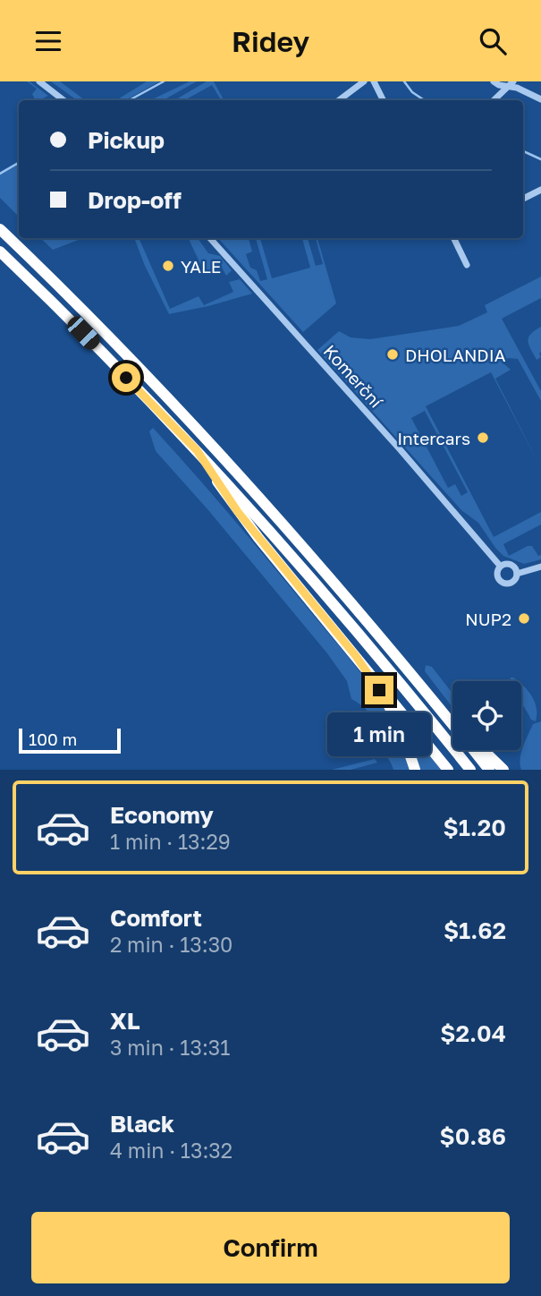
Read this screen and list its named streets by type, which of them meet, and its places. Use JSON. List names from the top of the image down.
{
  "streets": {
    "street": ["Komerční"]
  },
  "places": [
    "YALE",
    "DHOLANDIA",
    "Intercars",
    "NUP2"
  ],
  "scale_bar": "100 m",
  "page": {
    "header": "Ridey",
    "banner": ["Pickup", "Drop-off"],
    "bubble": "1 min",
    "scale": "100 m",
    "list": [
      {
        "name": "Economy",
        "note": "1 min · 13:29",
        "value": "$1.20"
      },
      {
        "name": "Comfort",
        "note": "2 min · 13:30",
        "value": "$1.62"
      },
      {
        "name": "XL",
        "note": "3 min · 13:31",
        "value": "$2.04"
      },
      {
        "name": "Black",
        "note": "4 min · 13:32",
        "value": "$0.86"
      }
    ],
    "buttons": "Confirm"
  }
}
